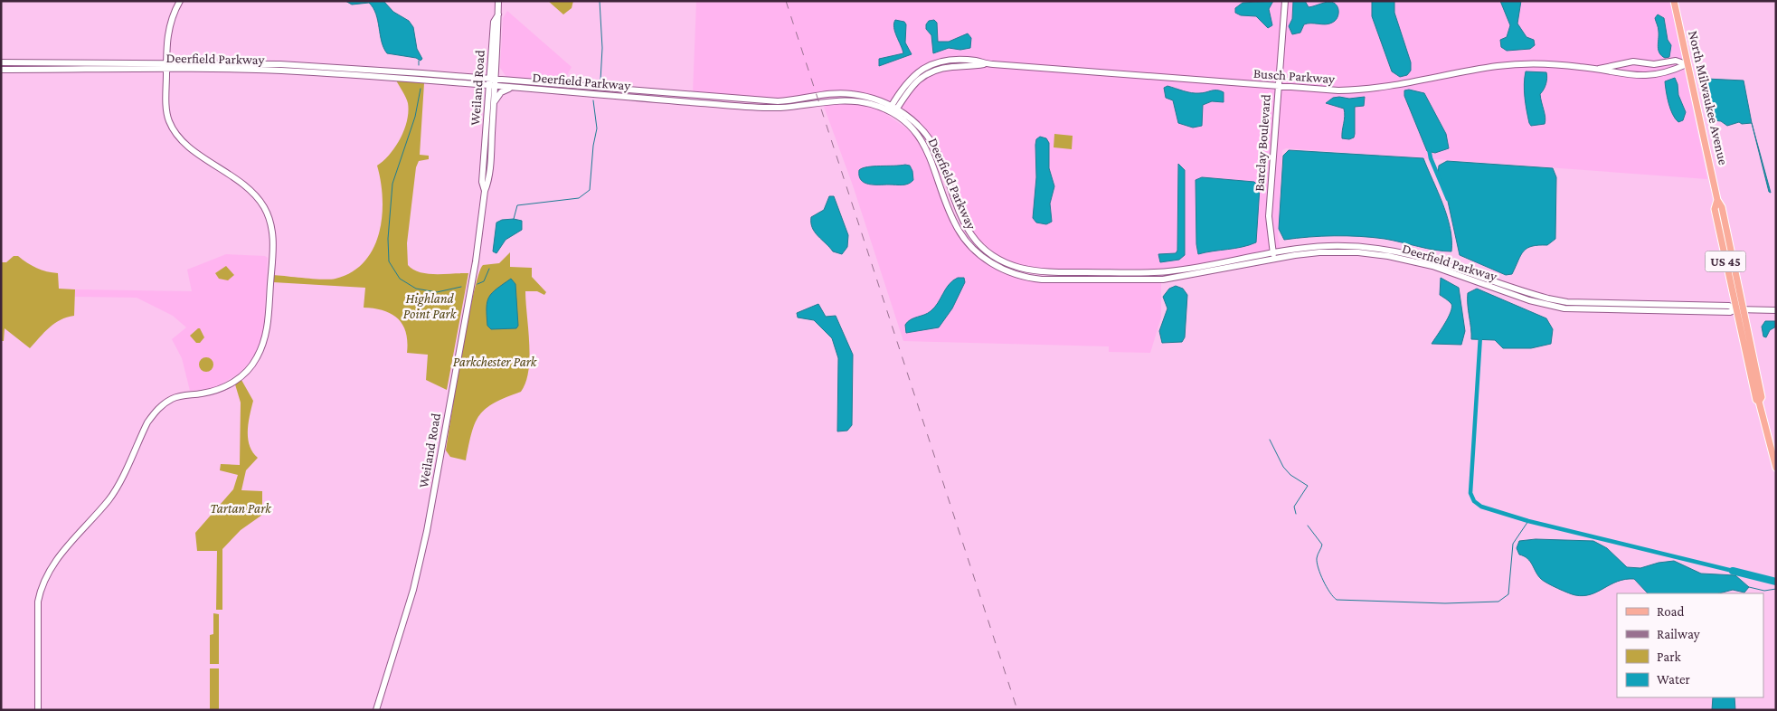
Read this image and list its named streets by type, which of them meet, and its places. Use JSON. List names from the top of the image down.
{
  "streets": {
    "main road": [
      "Deerfield Parkway",
      "Busch Parkway",
      "Weiland Road",
      "North Milwaukee Avenue",
      "Barclay Boulevard",
      "US 45"
    ]
  },
  "crossings": [
    ["Deerfield Parkway", "Busch Parkway"],
    ["Deerfield Parkway", "Weiland Road"],
    ["Deerfield Parkway", "North Milwaukee Avenue"],
    ["Deerfield Parkway", "Barclay Boulevard"],
    ["Busch Parkway", "North Milwaukee Avenue"],
    ["Busch Parkway", "Barclay Boulevard"]
  ],
  "parks": ["Highland Point Park", "Parkchester Park", "Tartan Park"],
  "legend": [
    "Road",
    "Railway",
    "Park",
    "Water"
  ]
}
